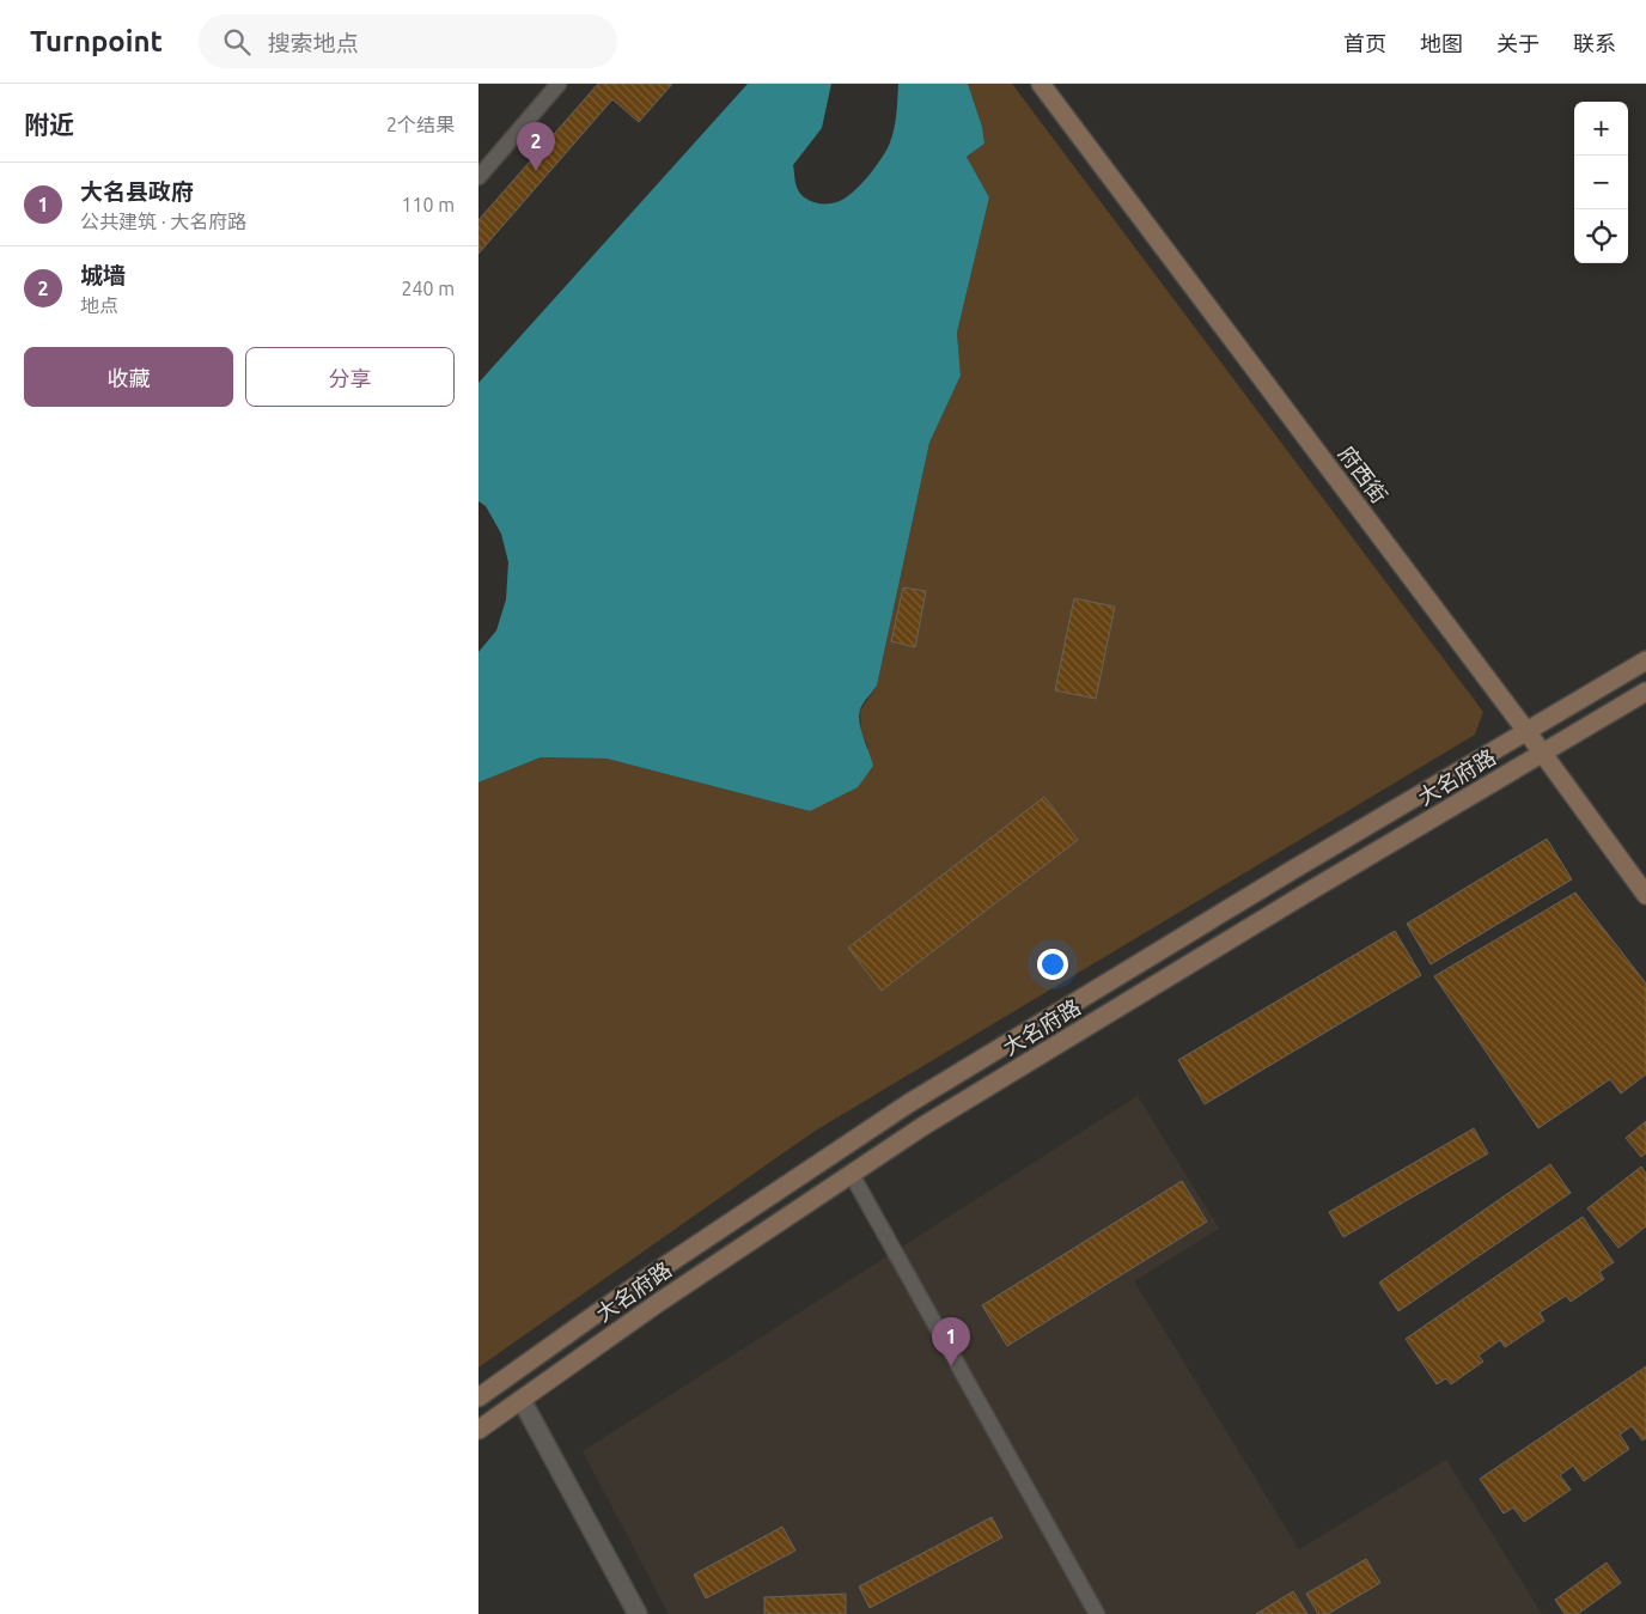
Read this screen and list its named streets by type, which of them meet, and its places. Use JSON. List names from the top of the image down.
{
  "streets": {
    "street": ["府西街", "大名府路"]
  },
  "crossings": [
    ["府西街", "大名府路"]
  ],
  "page": {
    "header": "Turnpoint",
    "search": "搜索地点",
    "nav": [
      "首页",
      "地图",
      "关于",
      "联系"
    ],
    "heading": ["附近", "2个结果"],
    "map_buttons": ["+", "−"],
    "pins": ["2", "1"],
    "list": [
      {
        "mark": "1",
        "name": "大名县政府",
        "note": "公共建筑 · 大名府路",
        "value": "110 m"
      },
      {
        "mark": "2",
        "name": "城墙",
        "note": "地点",
        "value": "240 m"
      }
    ],
    "buttons": ["收藏", "分享"]
  }
}
